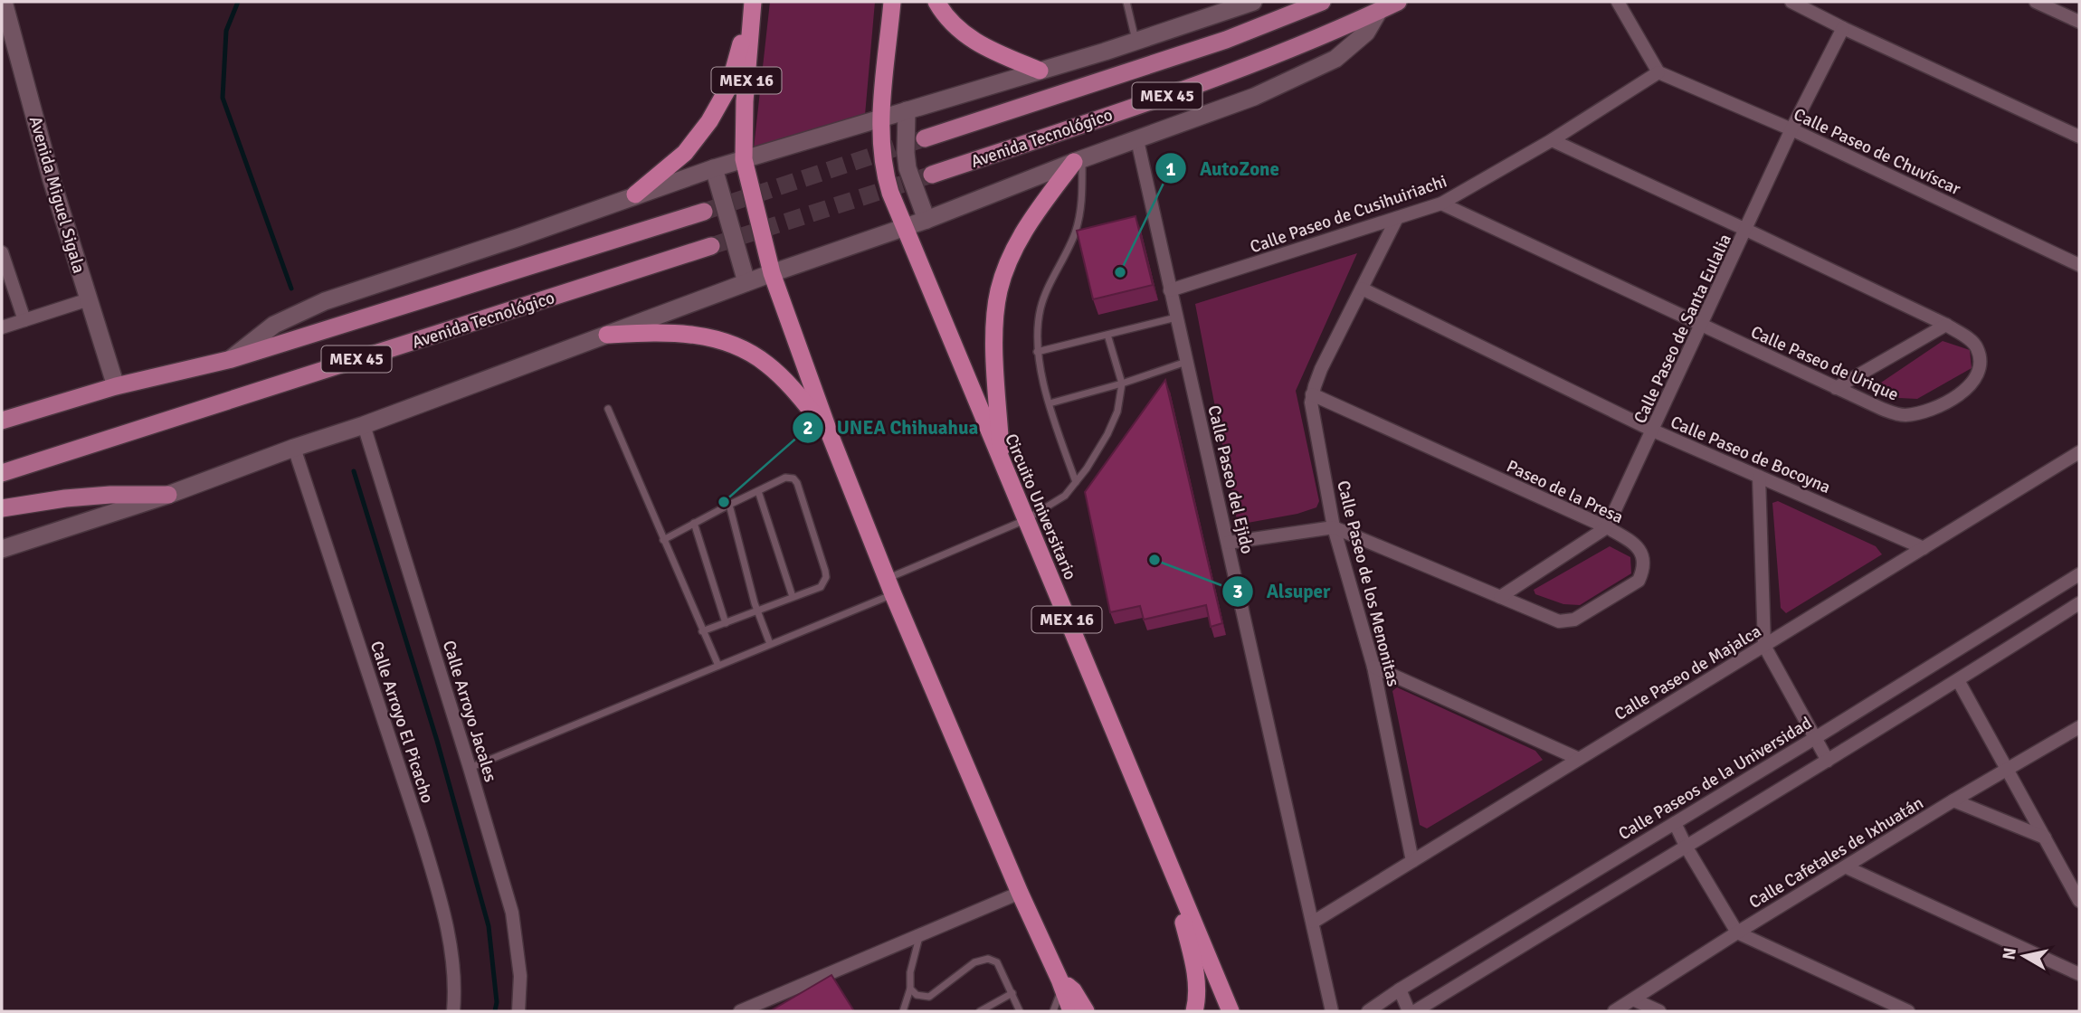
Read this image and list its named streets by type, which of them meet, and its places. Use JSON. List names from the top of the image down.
{
  "streets": {
    "highway": ["MEX 16", "MEX 45", "Circuito Universitario"],
    "main road": ["Avenida Tecnológico", "Avenida Miguel Sigala"],
    "street": [
      "Calle Paseo de Chuvíscar",
      "Calle Paseo de Cusihuiriachi",
      "Calle Paseo de Santa Eulalia",
      "Calle Paseo de Urique",
      "Calle Paseo de Bocoyna",
      "Calle Paseo del Ejido",
      "Paseo de la Presa",
      "Calle Paseo de los Menonitas",
      "Calle Paseo de Majalca",
      "Calle Arroyo Jacales",
      "Calle Arroyo El Picacho",
      "Calle Paseos de la Universidad",
      "Calle Cafetales de Ixhuatán"
    ]
  },
  "crossings": [
    ["MEX 16", "MEX 45"],
    ["MEX 45", "Avenida Tecnológico"],
    ["Avenida Tecnológico", "Avenida Miguel Sigala"],
    ["Calle Paseo de Chuvíscar", "Calle Paseo de Cusihuiriachi"],
    ["Calle Paseo de Chuvíscar", "Calle Paseo de Santa Eulalia"],
    ["Calle Paseo de Cusihuiriachi", "Calle Paseo de Urique"],
    ["Calle Paseo de Cusihuiriachi", "Calle Paseo del Ejido"],
    ["Calle Paseo de Cusihuiriachi", "Calle Paseo de los Menonitas"],
    ["Calle Paseo de Santa Eulalia", "Calle Paseo de Urique"],
    ["Calle Paseo de Santa Eulalia", "Calle Paseo de Bocoyna"],
    ["Calle Paseo de Santa Eulalia", "Paseo de la Presa"],
    ["Calle Paseo de Bocoyna", "Calle Paseo de los Menonitas"],
    ["Calle Paseo de Bocoyna", "Calle Paseo de Majalca"],
    ["Calle Paseo del Ejido", "Calle Paseo de Majalca"],
    ["Paseo de la Presa", "Calle Paseo de los Menonitas"],
    ["Calle Paseo de los Menonitas", "Calle Paseo de Majalca"]
  ],
  "places": ["AutoZone", "UNEA Chihuahua", "Alsuper"],
  "north": "left"
}
